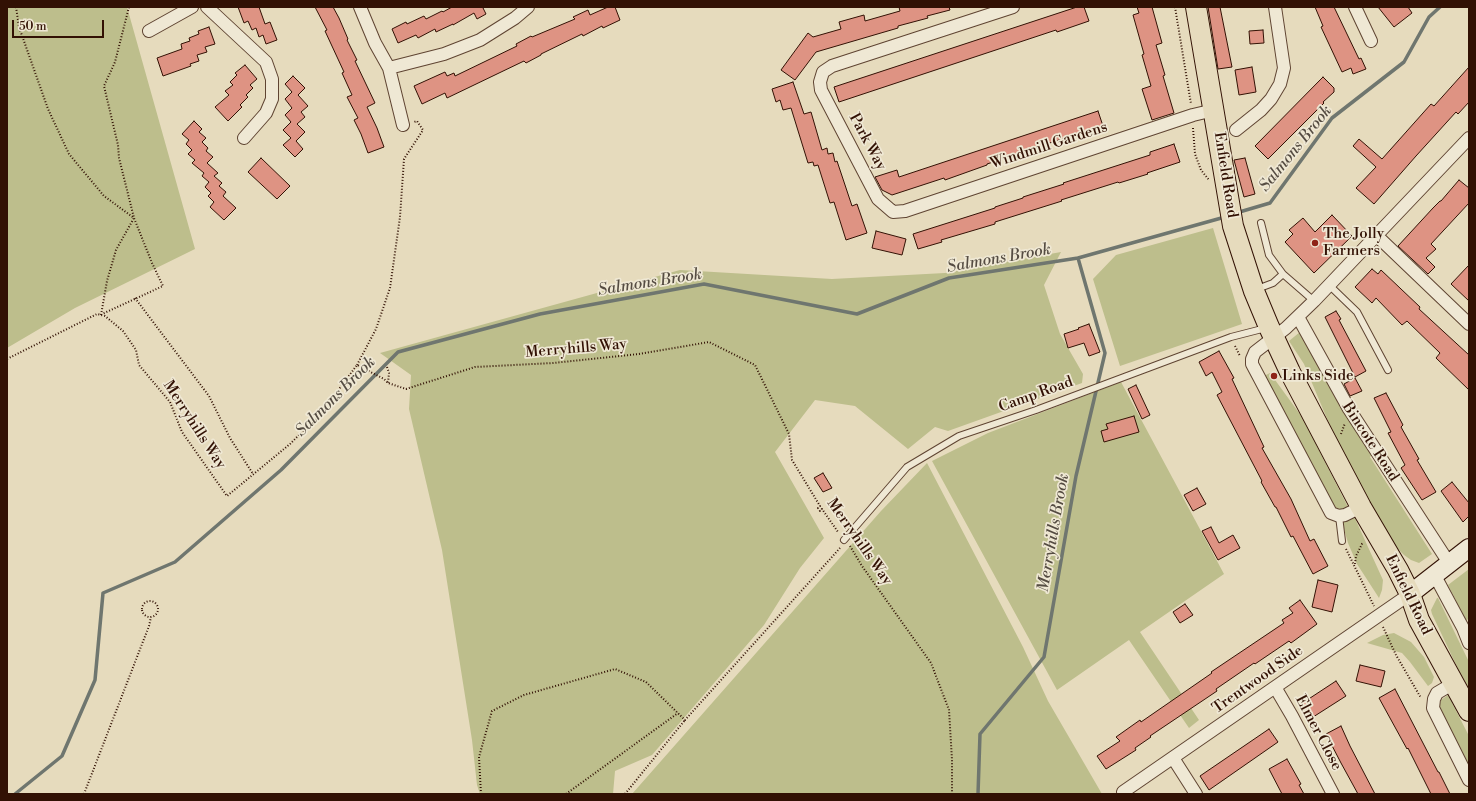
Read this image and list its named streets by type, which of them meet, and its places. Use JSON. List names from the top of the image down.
{
  "streets": {
    "main road": ["Enfield Road"],
    "street": [
      "Park Way",
      "Windmill Gardens",
      "Bincote Road",
      "Trentwood Side",
      "Elmer Close"
    ],
    "lane": ["Camp Road"],
    "path": ["Merryhills Way"]
  },
  "crossings": [
    ["Park Way", "Windmill Gardens"],
    ["Windmill Gardens", "Enfield Road"],
    ["Enfield Road", "Camp Road"],
    ["Enfield Road", "Trentwood Side"],
    ["Merryhills Way", "Camp Road"],
    ["Trentwood Side", "Elmer Close"]
  ],
  "water": ["Salmons Brook", "Merryhills Brook"],
  "places": ["The Jolly Farmers", "Links Side"],
  "scale_bar": "50 m"
}
